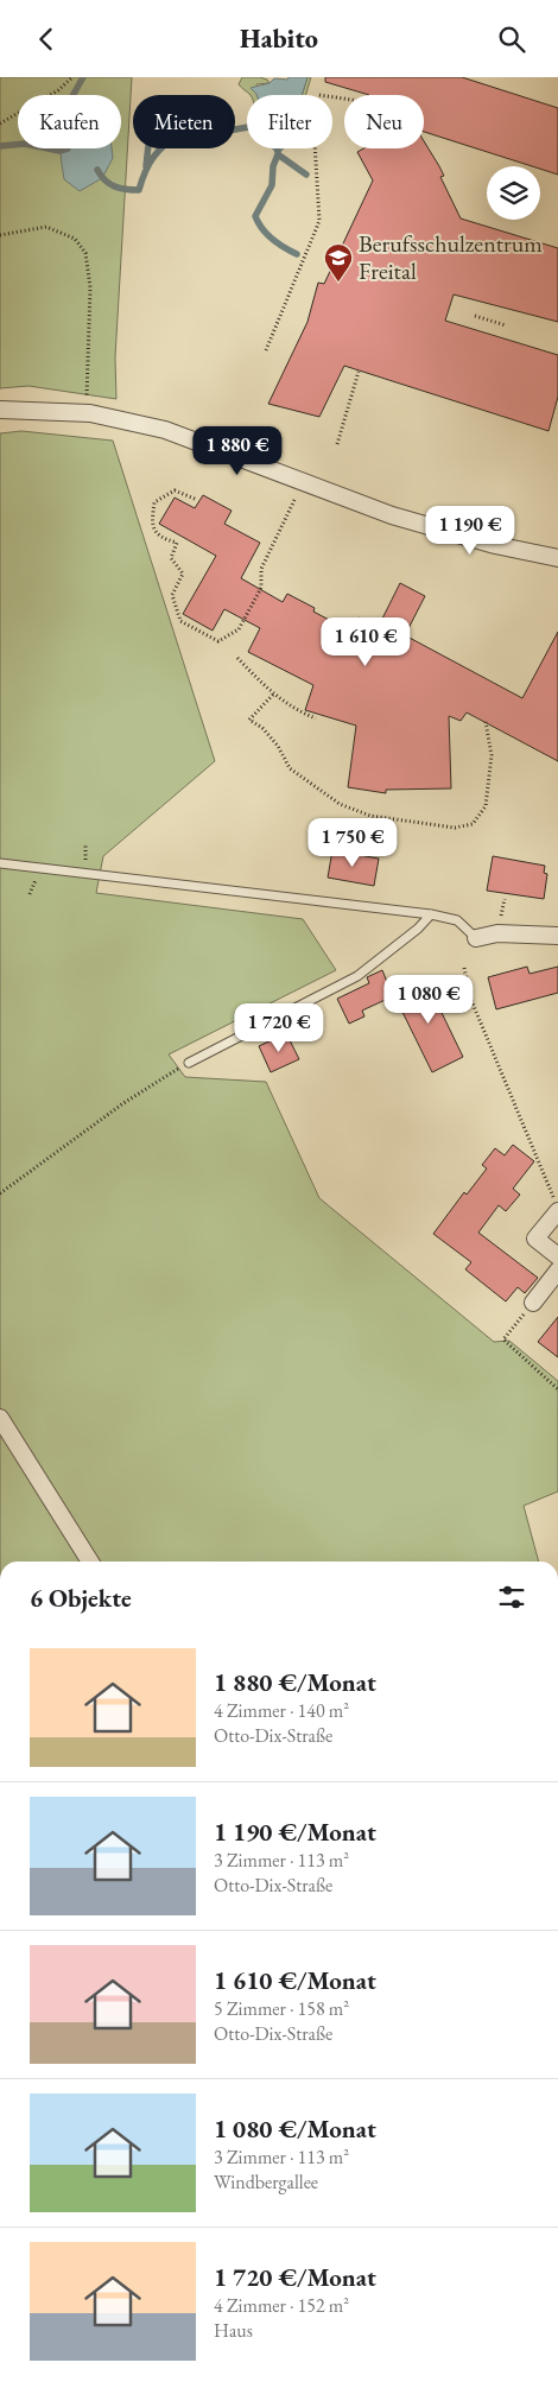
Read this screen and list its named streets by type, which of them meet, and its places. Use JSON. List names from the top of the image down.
{
  "places": {
    "school or university": ["Berufsschulzentrum Freital"]
  },
  "page": {
    "header": "Habito",
    "chip": [
      "Kaufen",
      "Mieten",
      "Filter",
      "Neu"
    ],
    "price": [
      "1 880 €",
      "1 190 €",
      "1 610 €",
      "1 750 €",
      "1 080 €",
      "1 720 €"
    ],
    "heading": "6 Objekte",
    "list": [
      {
        "name": "1 880 €/Monat",
        "note": "4 Zimmer · 140 m² · Otto-Dix-Straße"
      },
      {
        "name": "1 190 €/Monat",
        "note": "3 Zimmer · 113 m² · Otto-Dix-Straße"
      },
      {
        "name": "1 610 €/Monat",
        "note": "5 Zimmer · 158 m² · Otto-Dix-Straße"
      },
      {
        "name": "1 080 €/Monat",
        "note": "3 Zimmer · 113 m² · Windbergallee"
      },
      {
        "name": "1 720 €/Monat",
        "note": "4 Zimmer · 152 m² · Haus"
      }
    ]
  }
}
